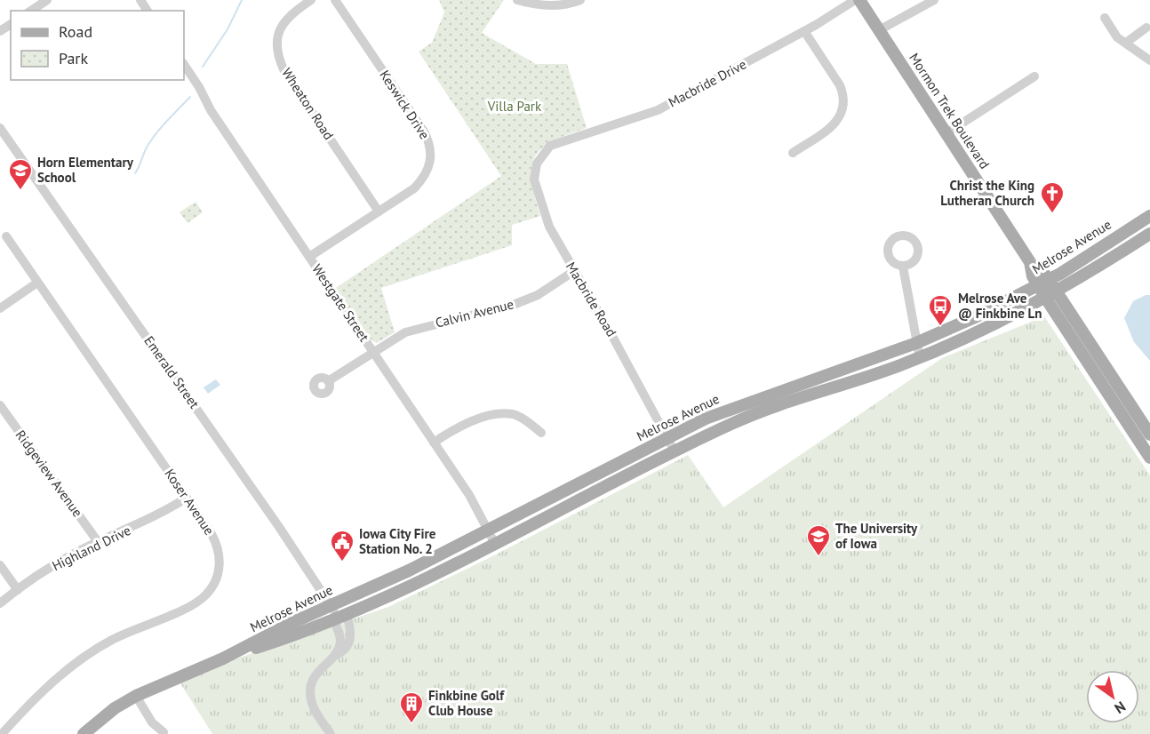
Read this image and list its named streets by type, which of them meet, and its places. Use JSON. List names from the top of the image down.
{
  "streets": {
    "main road": ["Mormon Trek Boulevard", "Melrose Avenue"],
    "street": [
      "Macbride Drive",
      "Wheaton Road",
      "Keswick Drive",
      "Macbride Road",
      "Westgate Street",
      "Calvin Avenue",
      "Emerald Street",
      "Ridgeview Avenue",
      "Koser Avenue",
      "Highland Drive"
    ]
  },
  "crossings": [
    ["Macbride Drive", "Macbride Road"],
    ["Wheaton Road", "Keswick Drive"],
    ["Keswick Drive", "Westgate Street"],
    ["Mormon Trek Boulevard", "Melrose Avenue"],
    ["Melrose Avenue", "Macbride Road"],
    ["Melrose Avenue", "Westgate Street"],
    ["Melrose Avenue", "Emerald Street"],
    ["Macbride Road", "Calvin Avenue"],
    ["Westgate Street", "Calvin Avenue"],
    ["Ridgeview Avenue", "Highland Drive"],
    ["Koser Avenue", "Highland Drive"]
  ],
  "parks": ["Villa Park"],
  "places": {
    "school or university": ["Horn Elementary School", "The University of Iowa"],
    "church": ["Christ the King Lutheran Church"],
    "bus stop": ["Melrose Ave @ Finkbine Ln"],
    "public building": ["Iowa City Fire Station No. 2"],
    "building": ["Finkbine Golf Club House"]
  },
  "legend": ["Road", "Park"],
  "north": "bottom right"
}
